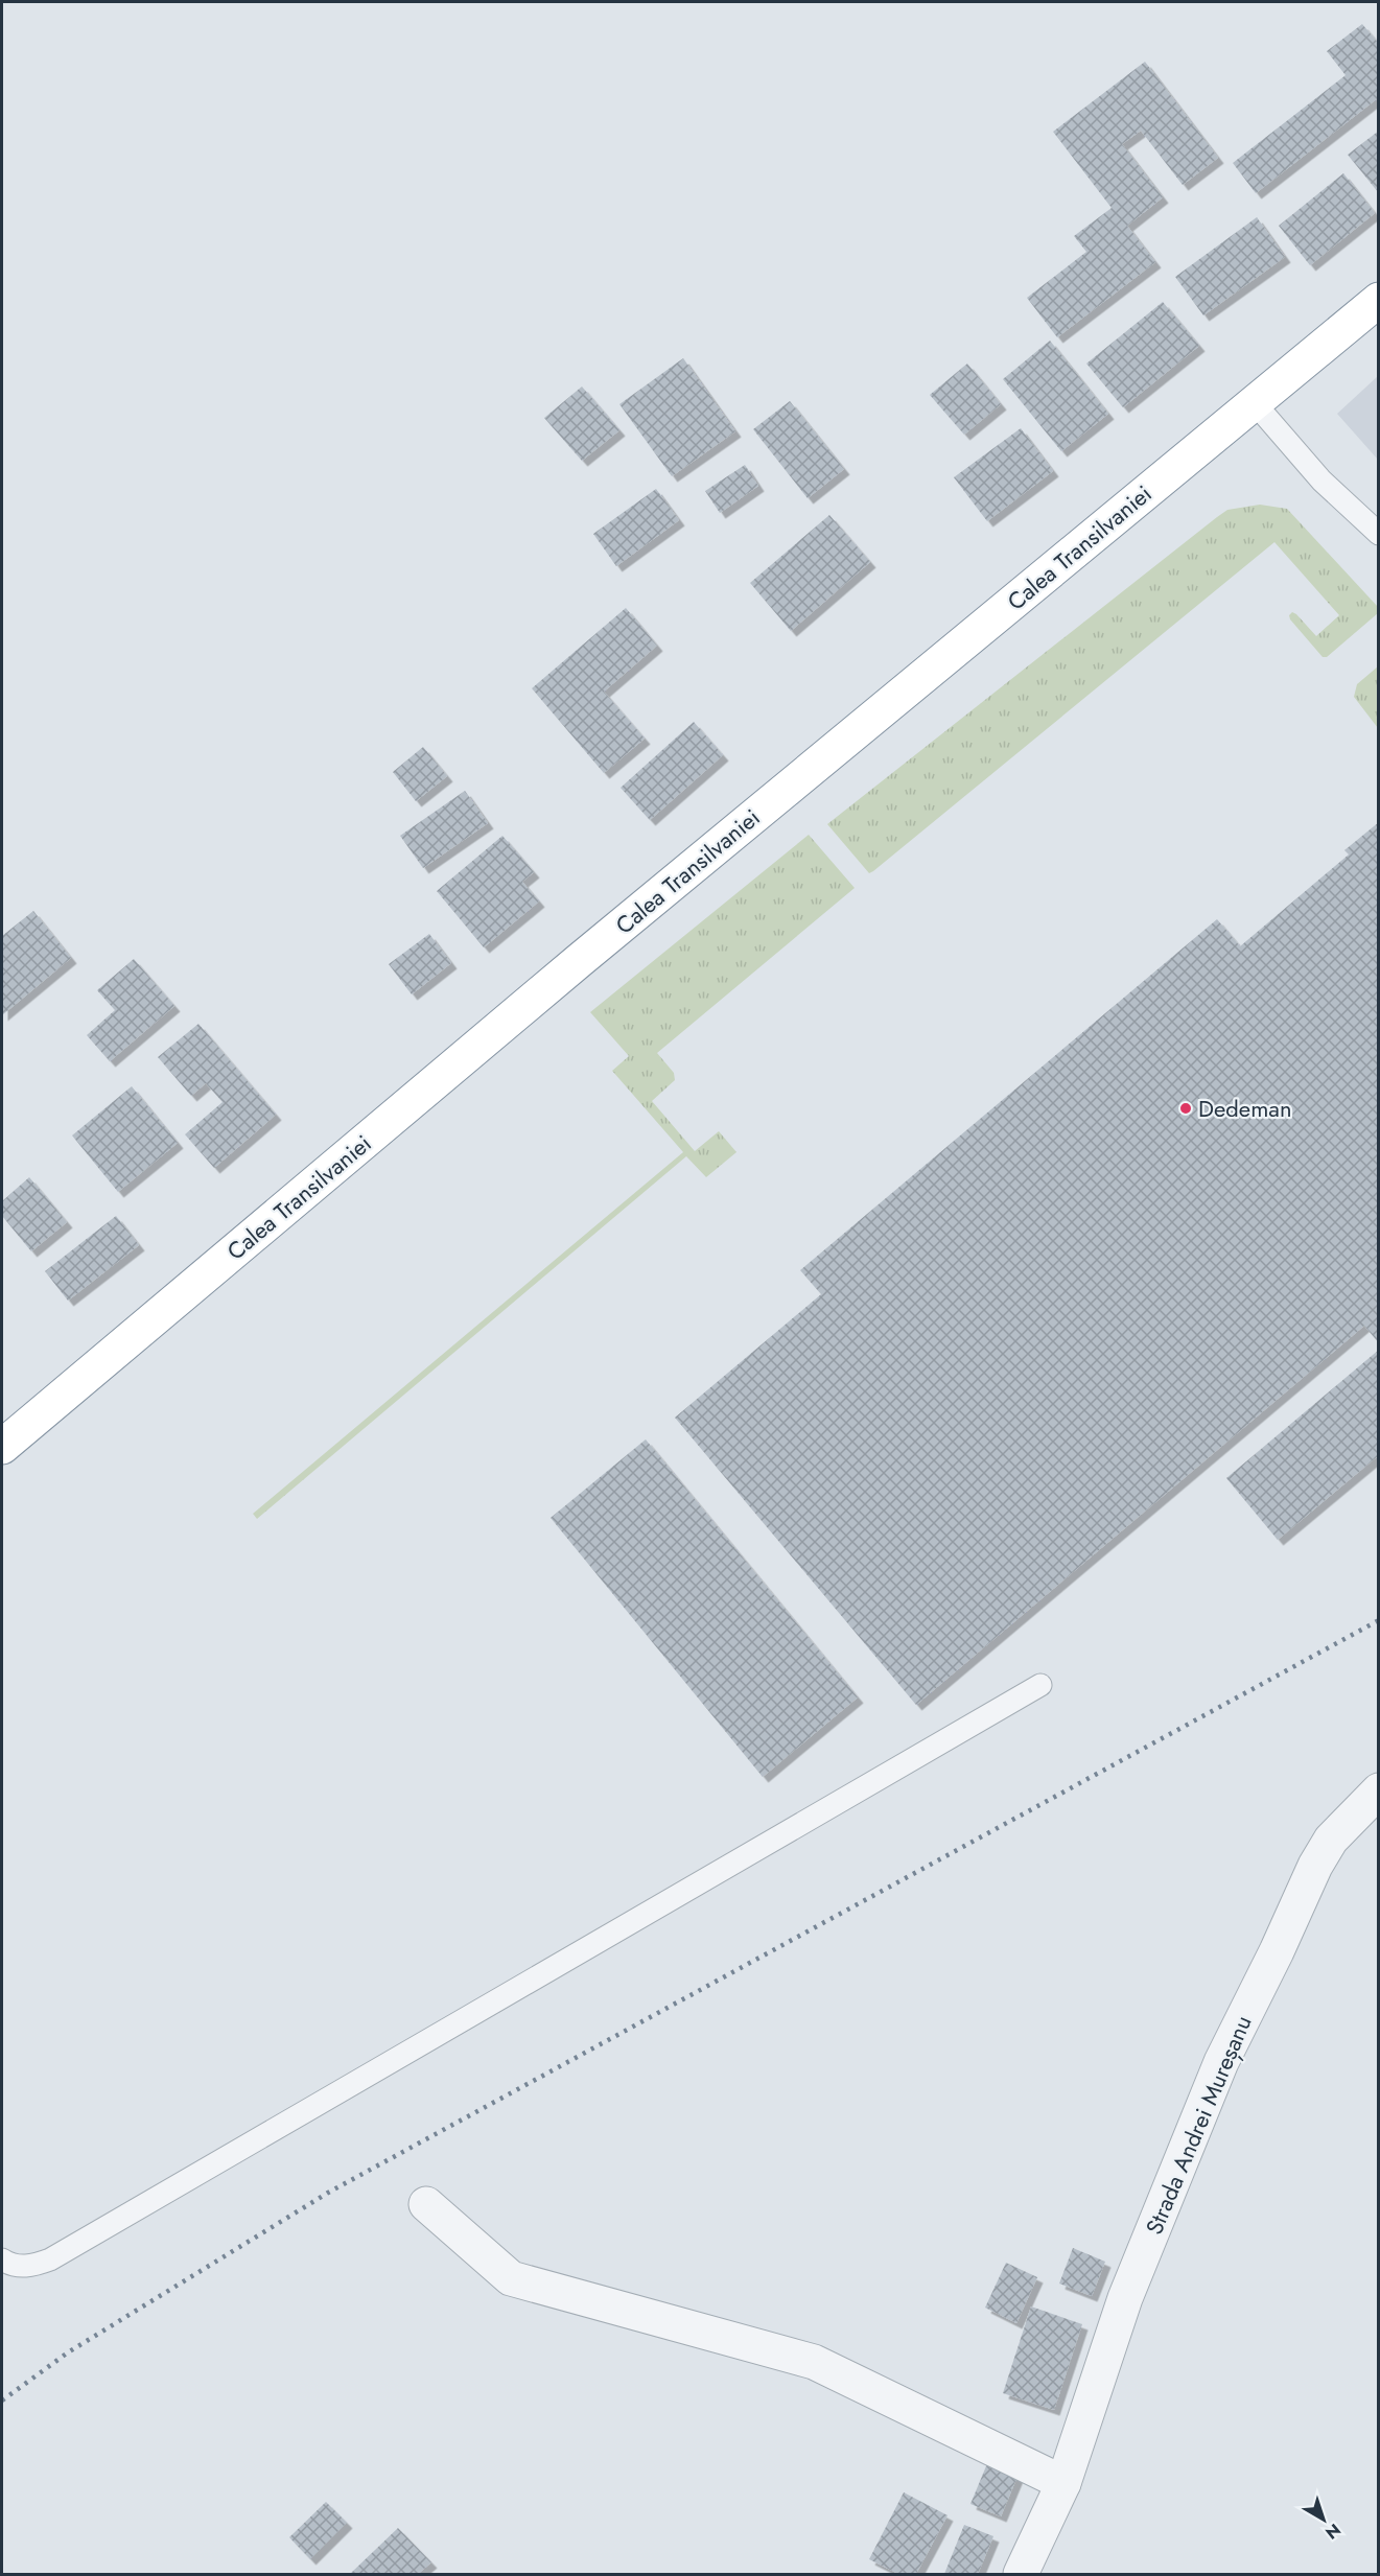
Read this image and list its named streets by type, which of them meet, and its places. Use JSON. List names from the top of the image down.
{
  "streets": {
    "highway": ["Calea Transilvaniei"],
    "street": ["Strada Andrei Mureșanu"]
  },
  "places": ["Dedeman"],
  "north": "bottom right"
}
